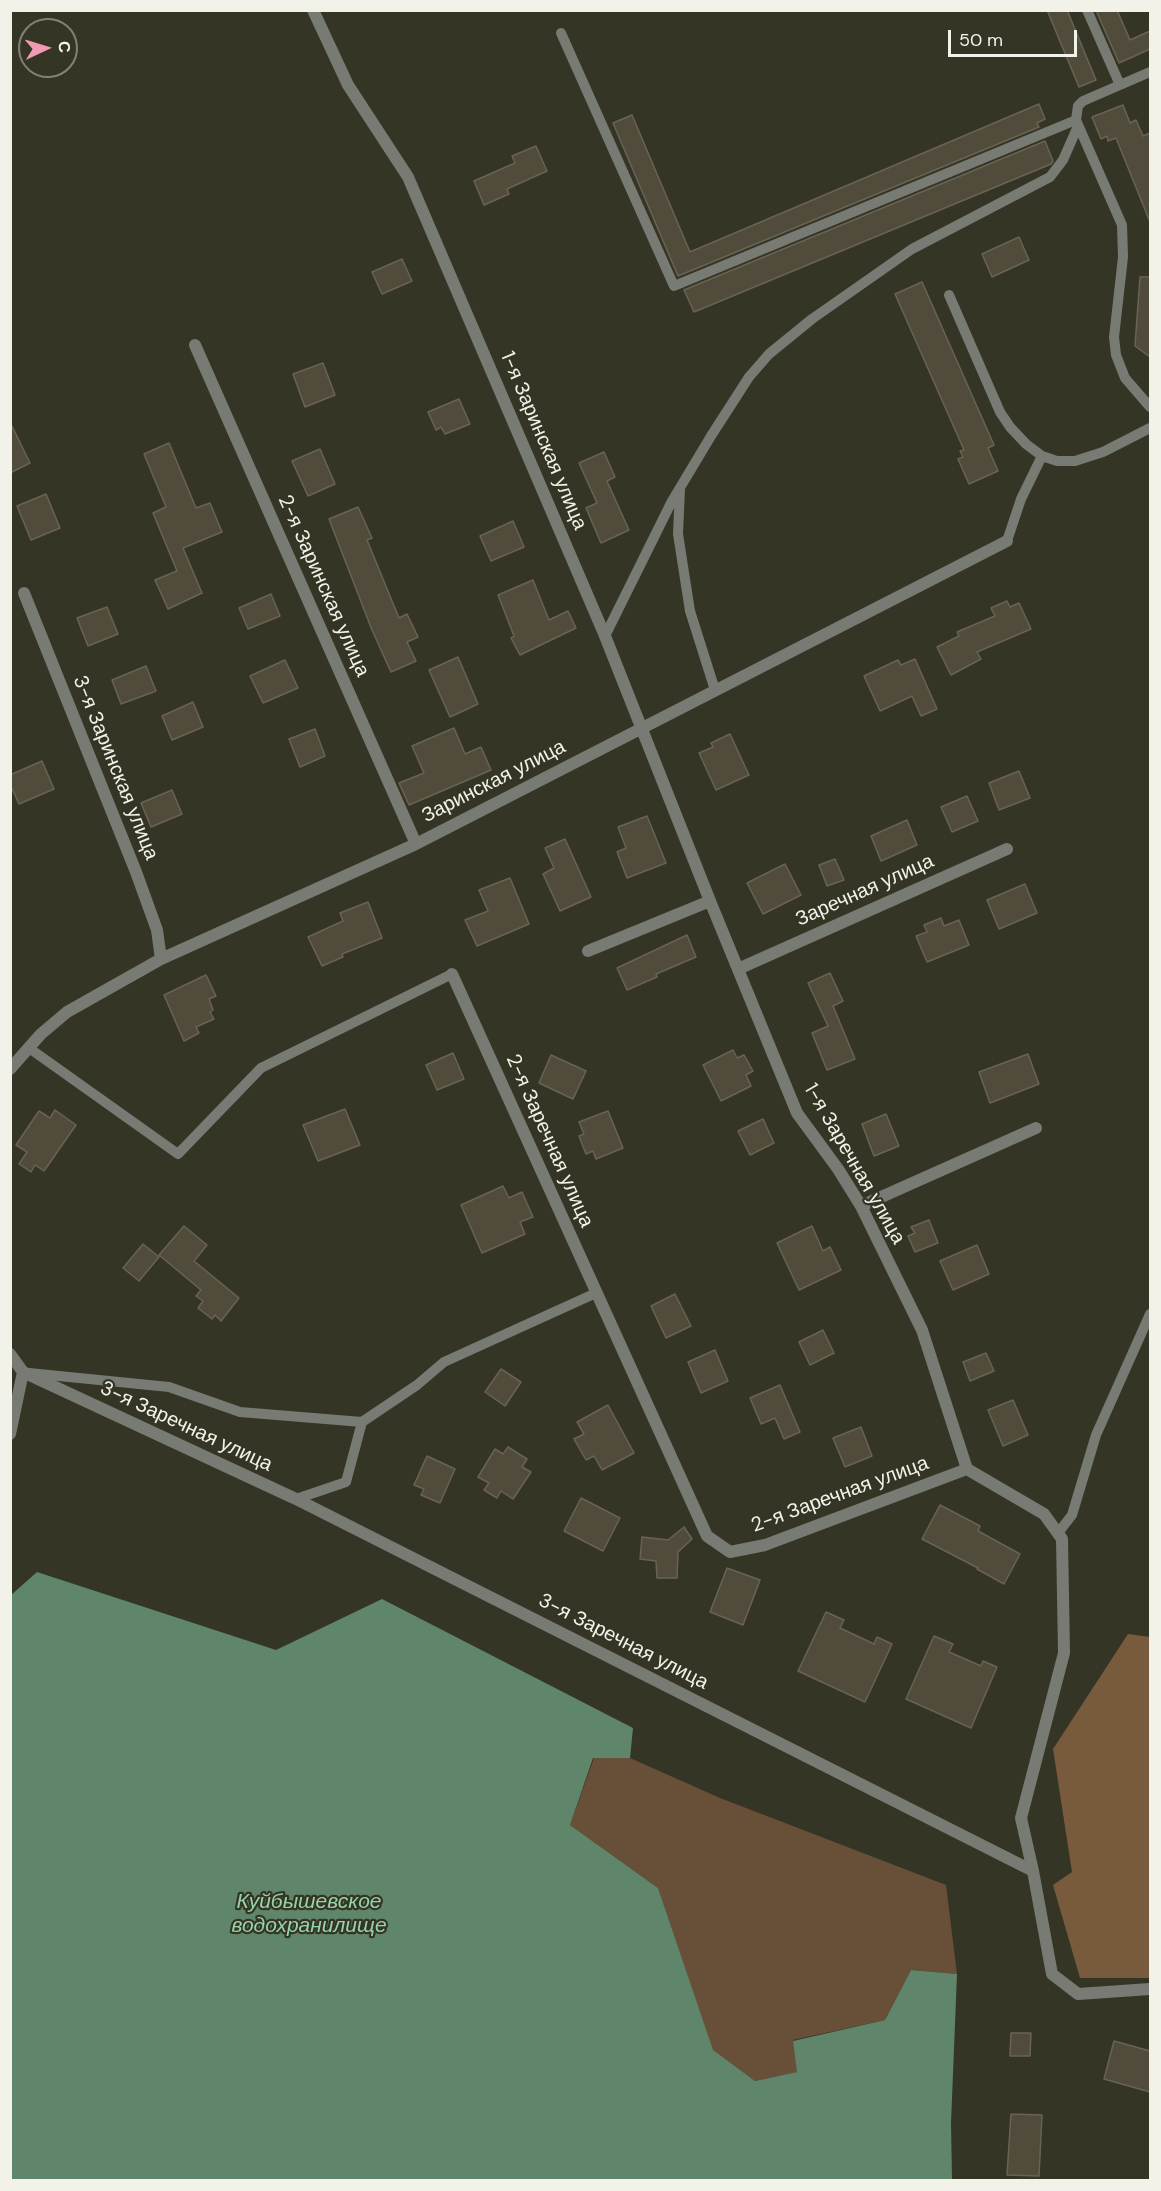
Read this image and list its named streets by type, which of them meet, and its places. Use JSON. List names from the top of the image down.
{
  "streets": {
    "street": [
      "1-я Заринская улица",
      "2-я Заринская улица",
      "3-я Заринская улица",
      "Заринская улица",
      "Заречная улица",
      "2-я Заречная улица",
      "1-я Заречная улица",
      "3-я Заречная улица"
    ]
  },
  "crossings": [
    ["1-я Заринская улица", "Заринская улица"],
    ["1-я Заринская улица", "1-я Заречная улица"],
    ["2-я Заринская улица", "Заринская улица"],
    ["3-я Заринская улица", "Заринская улица"],
    ["Заречная улица", "1-я Заречная улица"],
    ["2-я Заречная улица", "1-я Заречная улица"]
  ],
  "water": ["Куйбышевское водохранилище"],
  "scale_bar": "50 m",
  "north": "right"
}
